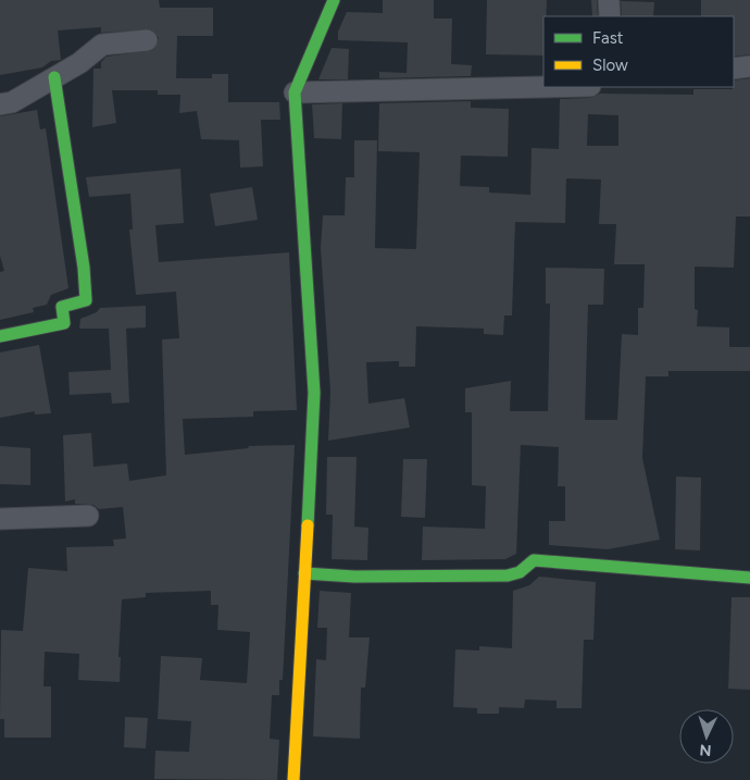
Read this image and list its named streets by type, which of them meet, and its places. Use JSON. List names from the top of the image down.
{
  "legend": ["Fast", "Slow"],
  "north": "bottom"
}
